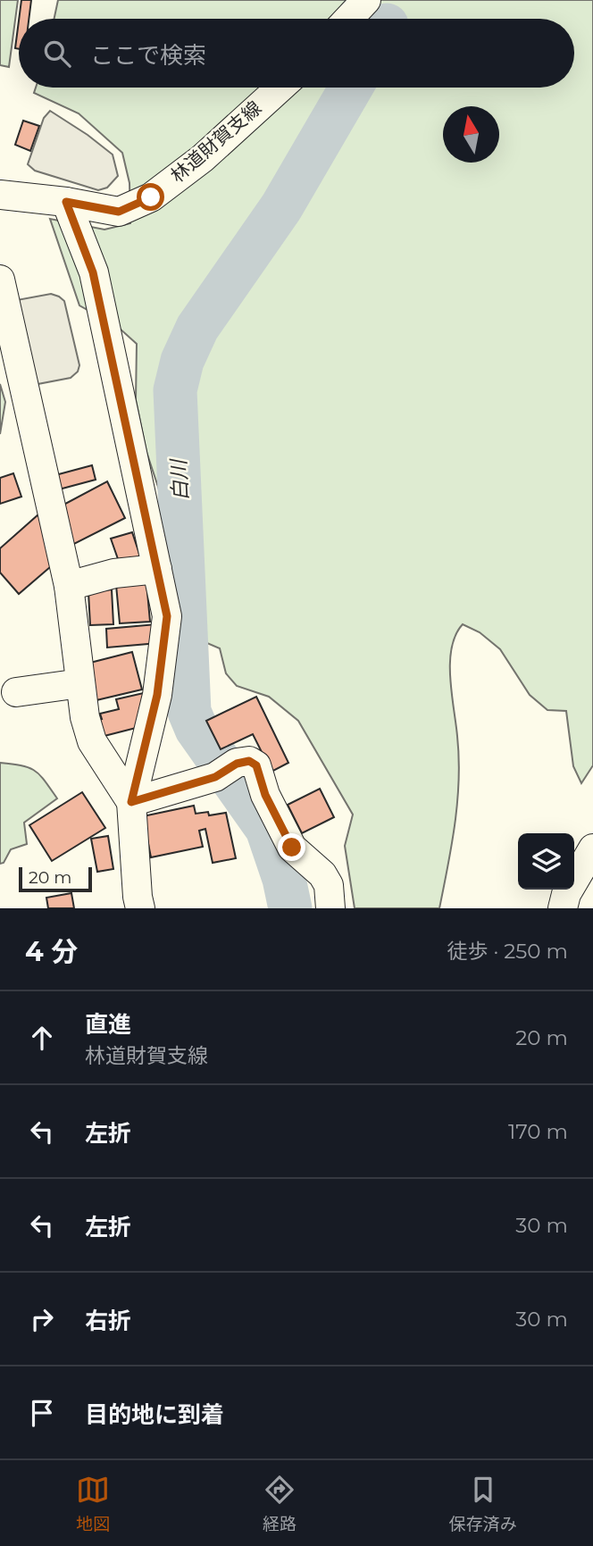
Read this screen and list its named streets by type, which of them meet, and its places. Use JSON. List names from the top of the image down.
{
  "streets": {
    "street": ["林道財賀支線"]
  },
  "water": ["白川"],
  "scale_bar": "20 m",
  "north": "top",
  "page": {
    "search": "ここで検索",
    "scale": "20 m",
    "heading": ["4 分", "徒歩 · 250 m"],
    "list": [
      ["直進", "林道財賀支線", "20 m"],
      ["左折", "170 m"],
      ["左折", "30 m"],
      ["右折", "30 m"],
      "目的地に到着"
    ],
    "nav": ["地図", "経路", "保存済み"]
  }
}
